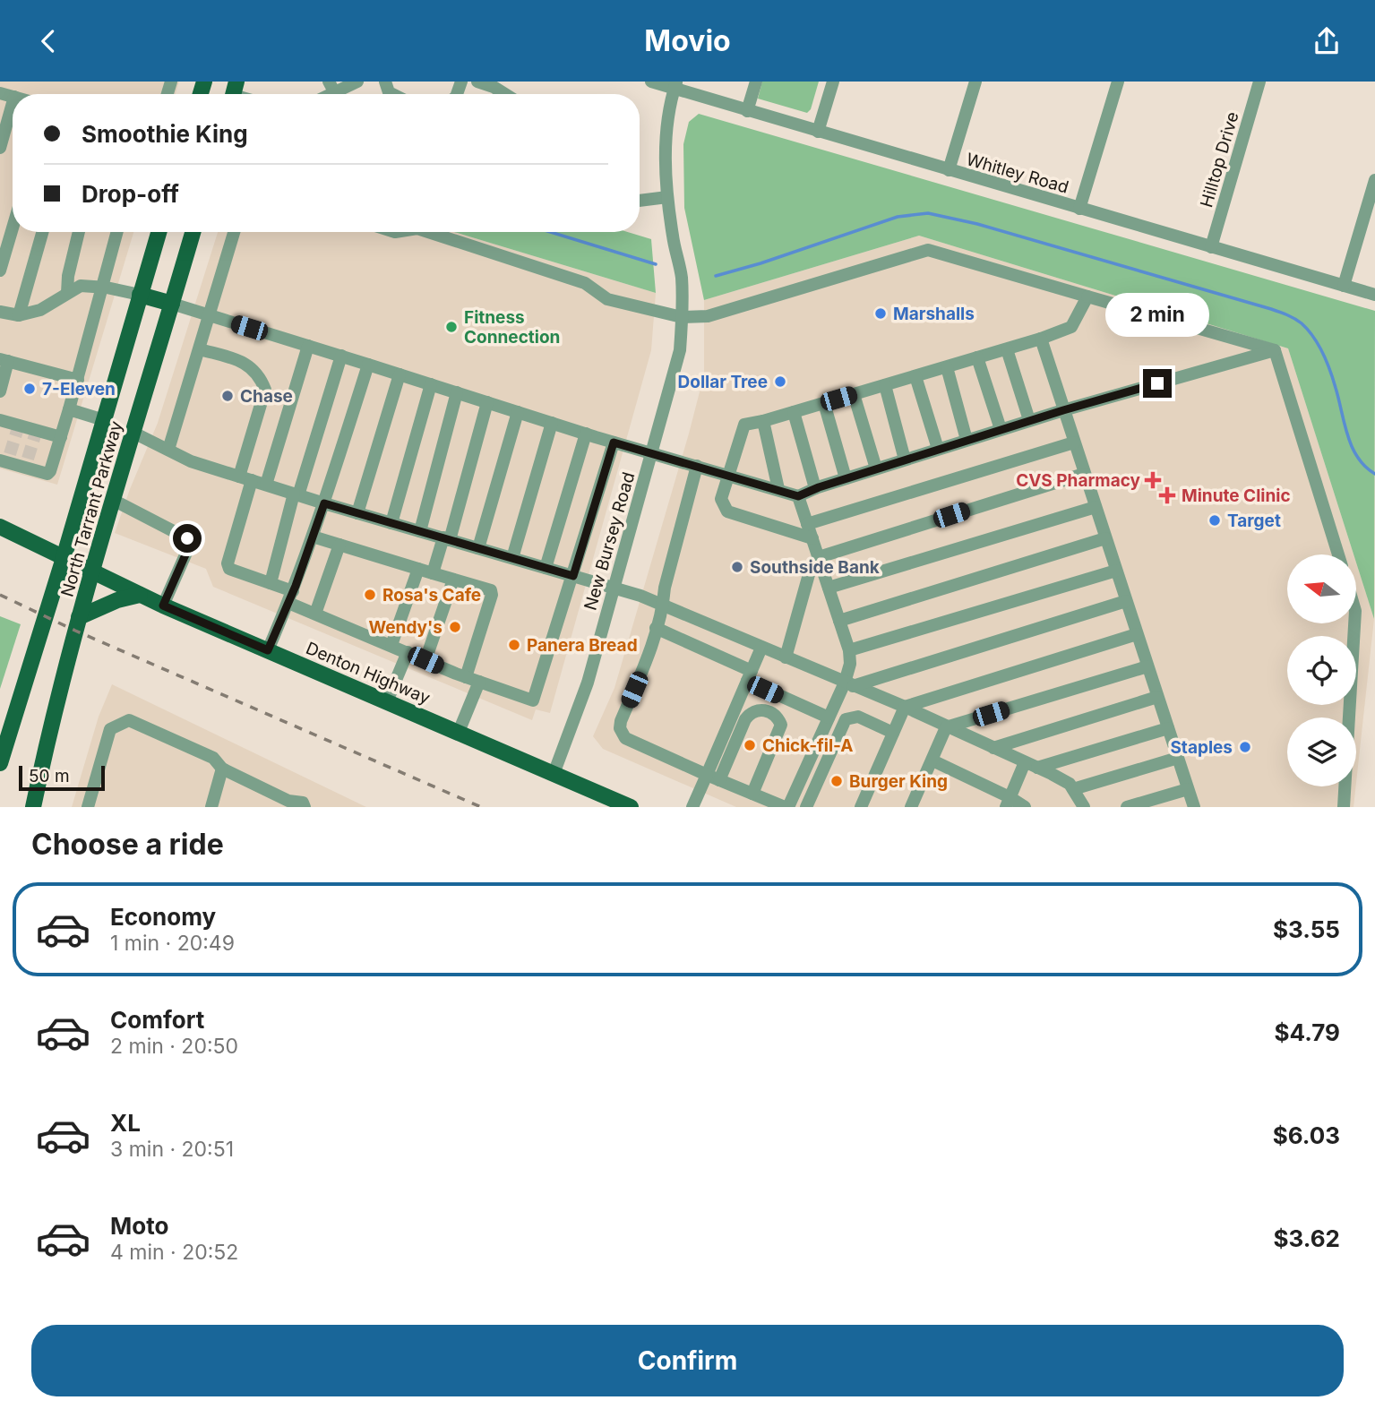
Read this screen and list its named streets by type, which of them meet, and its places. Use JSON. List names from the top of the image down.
{
  "streets": {
    "main road": ["North Tarrant Parkway", "Denton Highway"],
    "street": ["Hilltop Drive", "Whitley Road", "New Bursey Road"]
  },
  "crossings": [
    ["Hilltop Drive", "Whitley Road"],
    ["Whitley Road", "New Bursey Road"],
    ["North Tarrant Parkway", "Denton Highway"],
    ["New Bursey Road", "Denton Highway"]
  ],
  "places": {
    "other": [
      "Marshalls",
      "Fitness Connection",
      "Dollar Tree",
      "7-Eleven",
      "Chase",
      "Target",
      "Southside Bank",
      "Rosa's Cafe",
      "Wendy's",
      "Panera Bread",
      "Chick-fil-A",
      "Staples",
      "Burger King"
    ],
    "health": ["CVS Pharmacy", "Minute Clinic"]
  },
  "scale_bar": "50 m",
  "north": "left",
  "page": {
    "header": "Movio",
    "banner": ["Smoothie King", "Drop-off"],
    "bubble": "2 min",
    "scale": "50 m",
    "heading": "Choose a ride",
    "list": [
      {
        "name": "Economy",
        "note": "1 min · 20:49",
        "value": "$3.55"
      },
      {
        "name": "Comfort",
        "note": "2 min · 20:50",
        "value": "$4.79"
      },
      {
        "name": "XL",
        "note": "3 min · 20:51",
        "value": "$6.03"
      },
      {
        "name": "Moto",
        "note": "4 min · 20:52",
        "value": "$3.62"
      }
    ],
    "buttons": "Confirm"
  }
}
